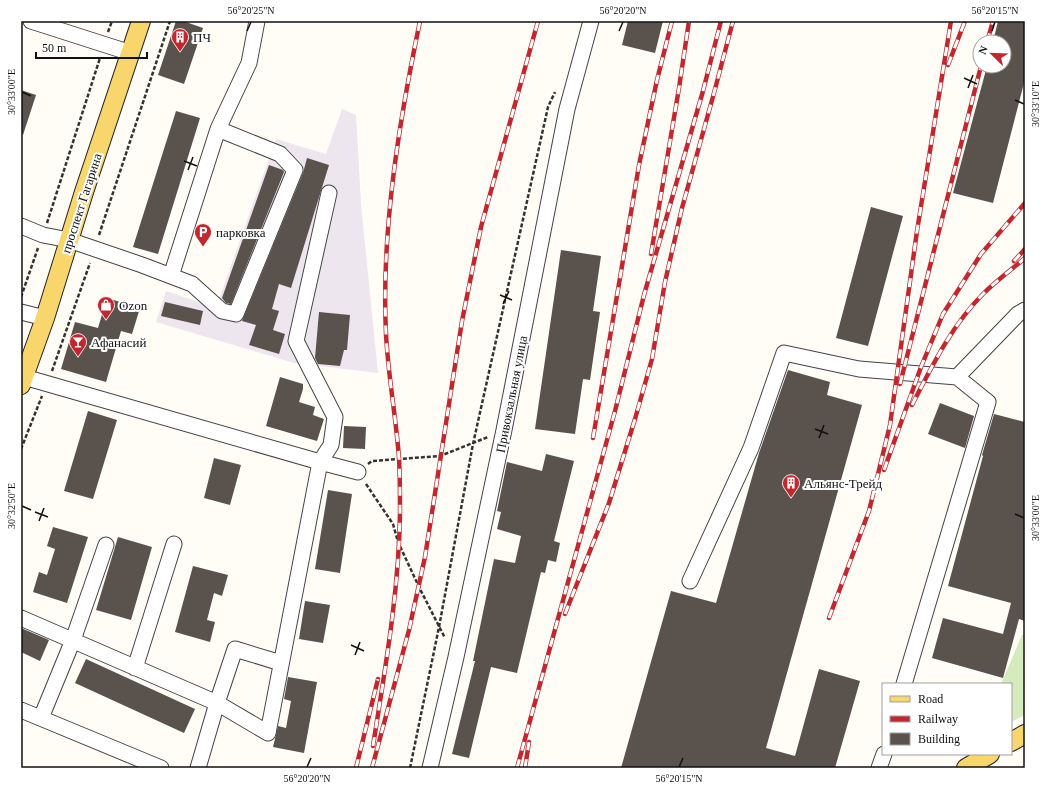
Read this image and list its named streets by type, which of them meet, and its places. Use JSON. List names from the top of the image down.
{
  "streets": {
    "main road": ["проспект Гагарина"],
    "street": ["Привокзальная улица"]
  },
  "places": {
    "building": ["ПЧ", "Альянс-Трейд"],
    "parking": ["парковка"],
    "shop": ["Ozon"],
    "bar": ["Афанасий"]
  },
  "legend": ["Road", "Railway", "Building"],
  "scale_bar": "50 m",
  "north": "top left",
  "coordinates": [
    "56°20'25\"N",
    "56°20'20\"N",
    "56°20'15\"N",
    "30°33'00\"E",
    "30°33'10\"E",
    "30°32'50\"E"
  ]
}
